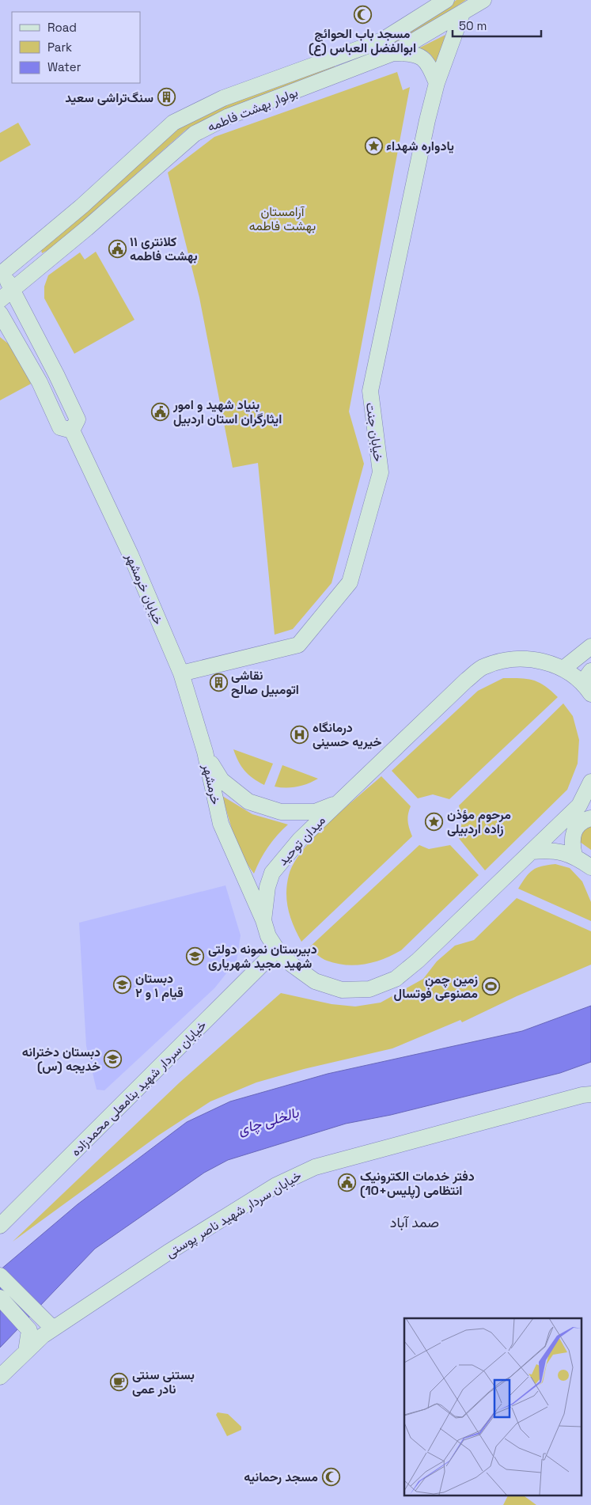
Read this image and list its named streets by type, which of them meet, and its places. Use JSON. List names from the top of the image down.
{
  "streets": {
    "main road": [
      "بولوار بهشت فاطمه",
      "خیابان جنت",
      "خیابان خرمشهر",
      "خرمشهر",
      "میدان توحید",
      "خیابان سردار شهید بنامعلی محمدزاده",
      "خیابان سردار شهید ناصر پوستی"
    ]
  },
  "crossings": [
    ["بولوار بهشت فاطمه", "خیابان جنت"],
    ["خیابان جنت", "خیابان خرمشهر"],
    ["خیابان خرمشهر", "خرمشهر"],
    ["خرمشهر", "میدان توحید"],
    ["میدان توحید", "خیابان سردار شهید بنامعلی محمدزاده"]
  ],
  "districts": ["صمد آباد"],
  "water": ["بالخلی چای"],
  "parks": ["آرامستان بهشت فاطمه"],
  "places": {
    "mosque": ["مسجد باب الحوائج ابوالفضل العباس (ع)", "مسجد رحمانیه"],
    "building": ["سنگ‌تراشی سعید", "نقاشی اتومبیل صالح"],
    "place": ["یادواره شهداء", "مرحوم مؤذن زاده اردبیلی"],
    "public building": ["کلانتری ۱۱ بهشت فاطمه", "بنیاد شهید و امور ایثارگران استان اردبیل", "دفتر خدمات الکترونیک انتظامی (پلیس+10)"],
    "hospital": ["درمانگاه خیریه حسینی"],
    "school or university": ["دبیرستان نمونه دولتی شهید مجید شهریاری", "دبستان قیام ۱ و ۲", "دبستان دخترانه خدیجه (س)"],
    "sports": ["زمین چمن مصنوعی فوتسال"],
    "cafe": ["بستنی سنتی نادر عمی"]
  },
  "legend": ["Road", "Park", "Water"],
  "scale_bar": "50 m"
}
